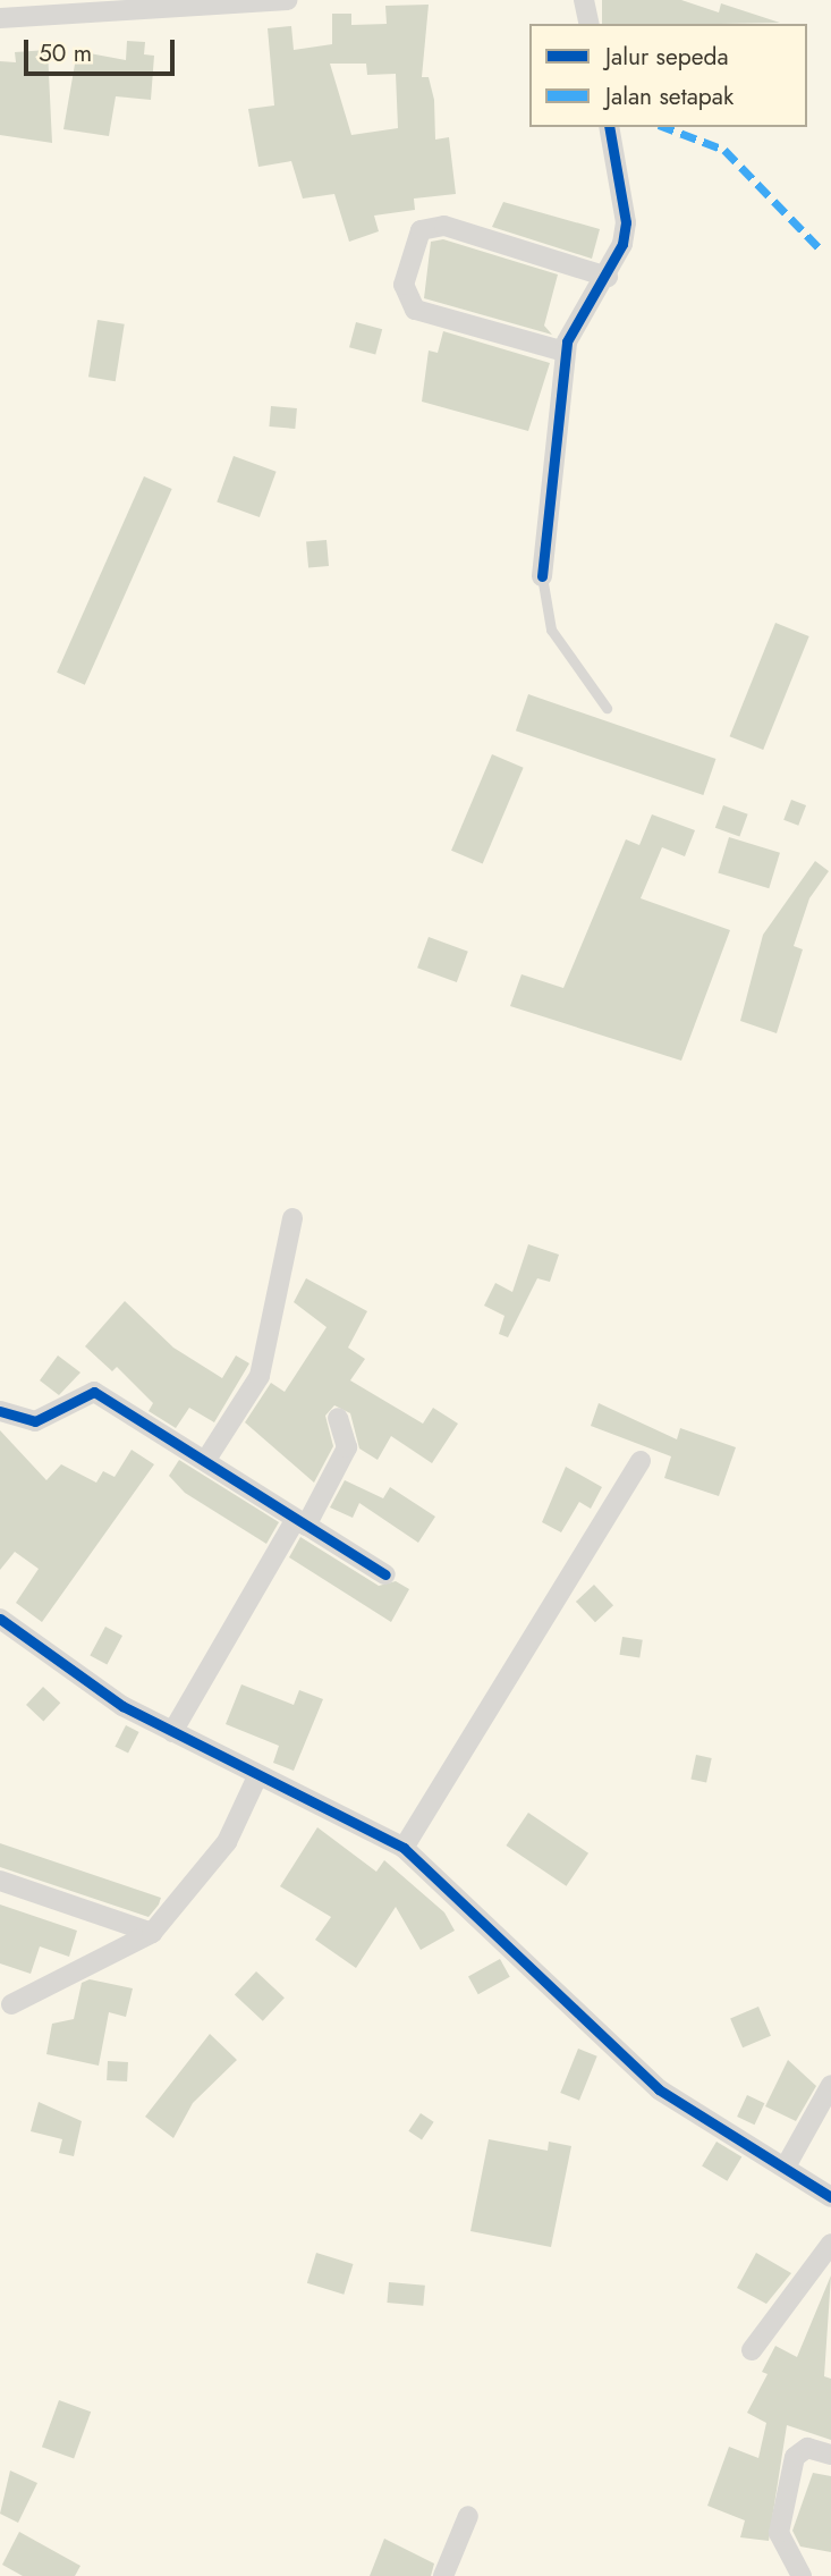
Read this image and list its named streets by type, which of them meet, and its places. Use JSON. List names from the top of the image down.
{
  "legend": ["Jalur sepeda", "Jalan setapak"],
  "scale_bar": "50 m"
}
